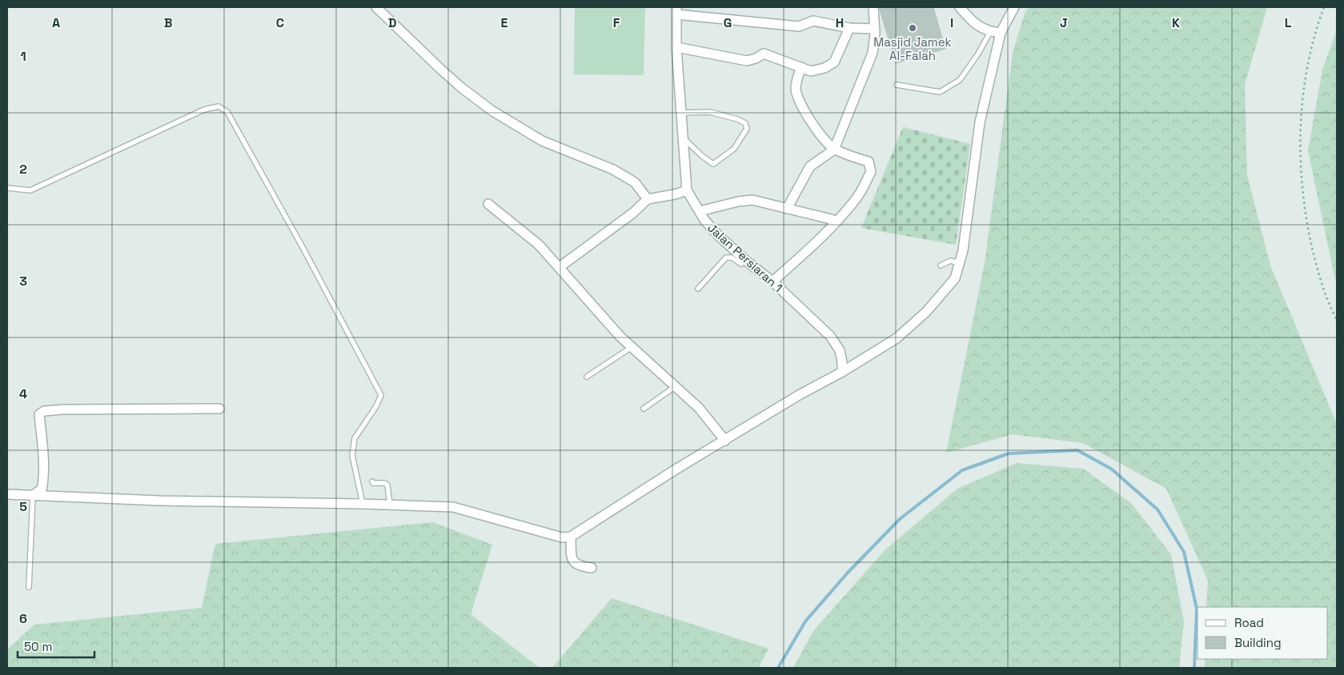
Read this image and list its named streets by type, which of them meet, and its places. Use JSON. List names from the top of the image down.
{
  "streets": {
    "street": ["Jalan Persiaran 1"]
  },
  "places": ["Masjid Jamek Al-Falah"],
  "legend": ["Road", "Building"],
  "scale_bar": "50 m",
  "grid": {
    "columns": [
      "A",
      "B",
      "C",
      "D",
      "E",
      "F",
      "G",
      "H",
      "I",
      "J",
      "K",
      "L"
    ],
    "rows": [
      "1",
      "2",
      "3",
      "4",
      "5",
      "6"
    ]
  }
}
